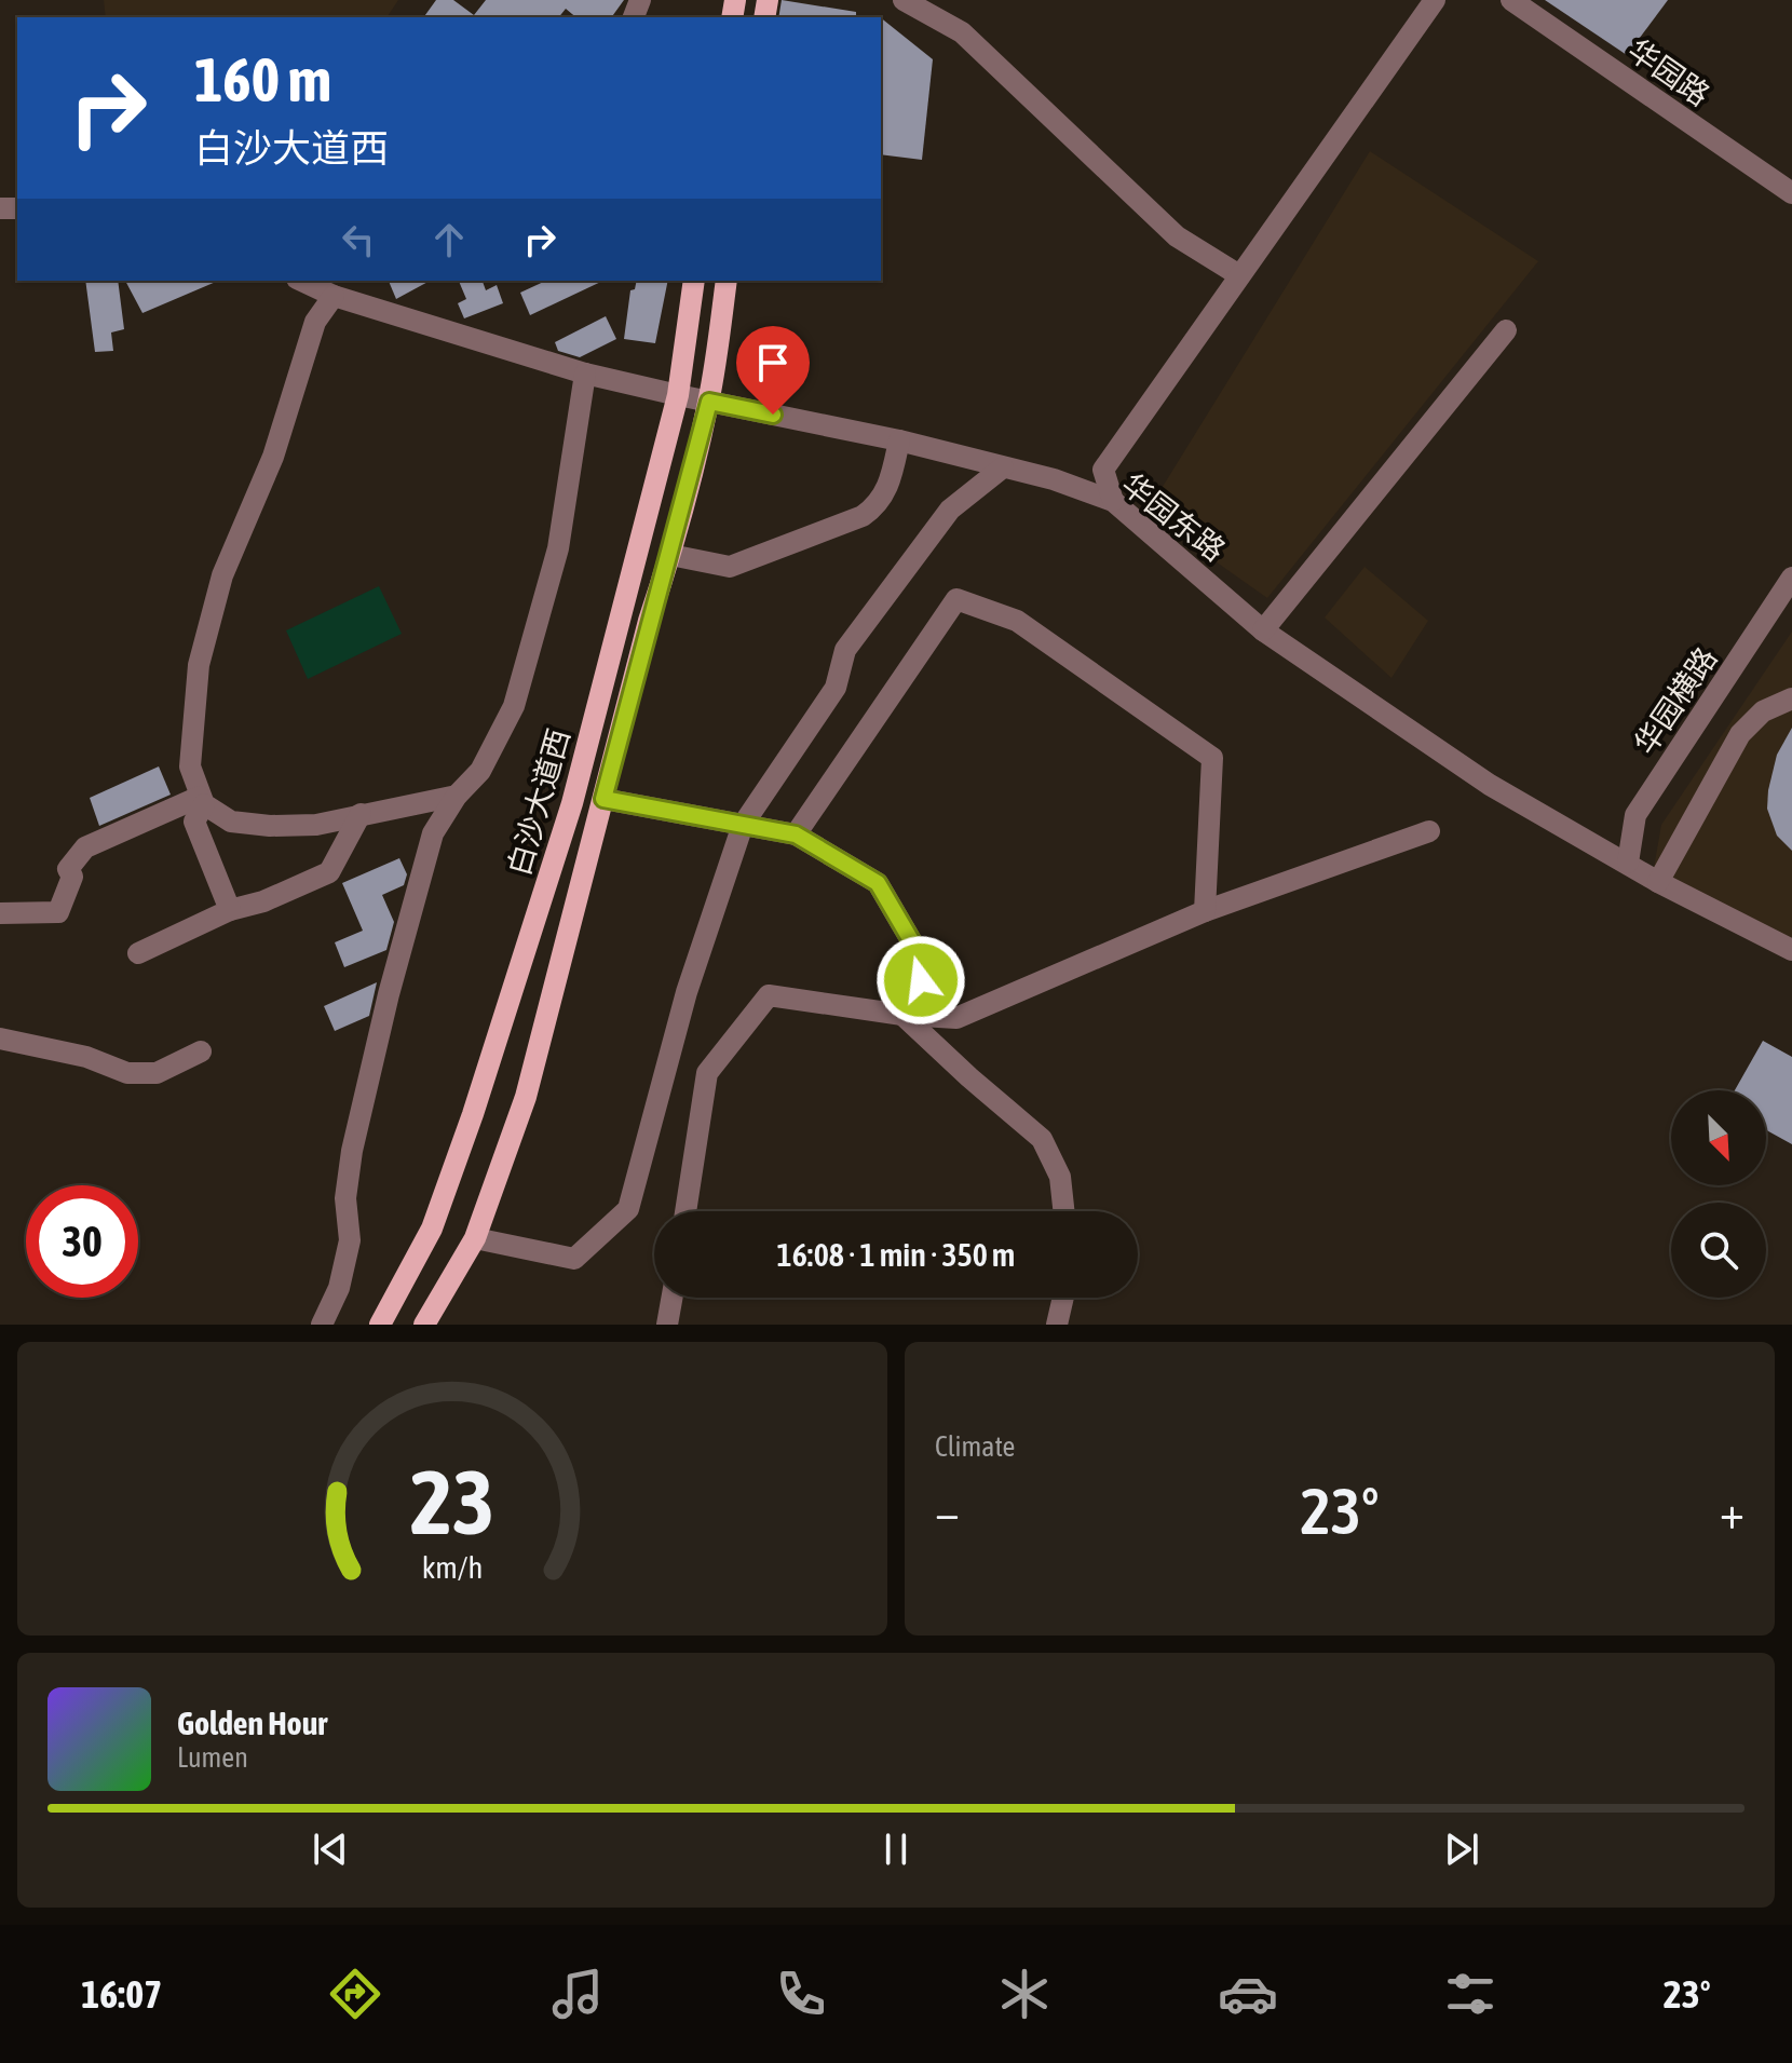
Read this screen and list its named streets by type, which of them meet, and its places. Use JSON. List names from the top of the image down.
{
  "streets": {
    "main road": ["白沙大道西"],
    "street": ["华园路", "华园东路", "华园横路"]
  },
  "crossings": [
    ["华园东路", "华园横路"],
    ["华园东路", "白沙大道西"]
  ],
  "north": "bottom right",
  "page": {
    "turn": ["160 m", "白沙大道西"],
    "limit": "30",
    "trip": "16:08 · 1 min · 350 m",
    "tile": "Climate",
    "heat": ["−", "23°", "+"],
    "song": ["Golden Hour", "Lumen"],
    "tabs": ["16:07", "23°"],
    "gauge": ["23", "km/h"]
  }
}
